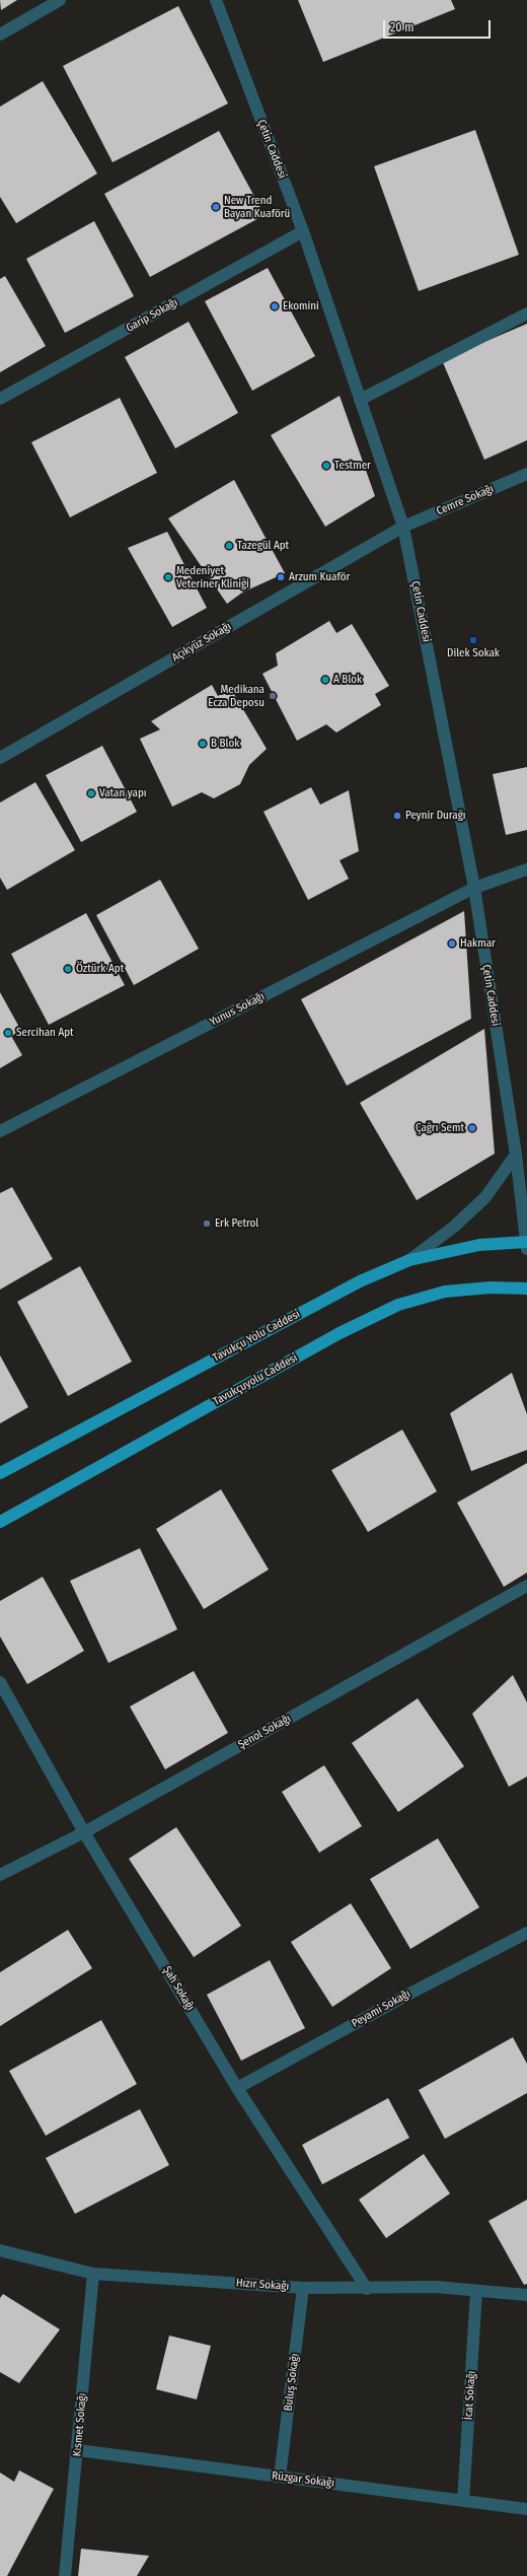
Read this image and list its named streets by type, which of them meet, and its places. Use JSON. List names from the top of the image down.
{
  "streets": {
    "main road": ["Tavukçu Yolu Caddesi", "Tavukçuyolu Caddesi"],
    "street": [
      "Çetin Caddesi",
      "Garip Sokağı",
      "Cemre Sokağı",
      "Açıkyüz Sokağı",
      "Yunus Sokağı",
      "Şenol Sokağı",
      "Şah Sokağı",
      "Peyami Sokağı",
      "Hızır Sokağı",
      "Buluş Sokağı",
      "İcat Sokağı",
      "Kısmet Sokağı",
      "Rüzgar Sokağı"
    ]
  },
  "crossings": [
    ["Çetin Caddesi", "Garip Sokağı"],
    ["Çetin Caddesi", "Cemre Sokağı"],
    ["Çetin Caddesi", "Açıkyüz Sokağı"],
    ["Çetin Caddesi", "Yunus Sokağı"],
    ["Çetin Caddesi", "Tavukçu Yolu Caddesi"],
    ["Cemre Sokağı", "Açıkyüz Sokağı"],
    ["Şenol Sokağı", "Şah Sokağı"],
    ["Şah Sokağı", "Peyami Sokağı"],
    ["Şah Sokağı", "Hızır Sokağı"],
    ["Hızır Sokağı", "Buluş Sokağı"],
    ["Hızır Sokağı", "İcat Sokağı"],
    ["Hızır Sokağı", "Kısmet Sokağı"],
    ["Buluş Sokağı", "Rüzgar Sokağı"],
    ["İcat Sokağı", "Rüzgar Sokağı"],
    ["Kısmet Sokağı", "Rüzgar Sokağı"]
  ],
  "places": [
    "New Trend Bayan Kuaförü",
    "Ekomini",
    "Testmer",
    "Tazegül Apt",
    "Medeniyet Veteriner Kliniği",
    "Arzum Kuaför",
    "Dilek Sokak",
    "A Blok",
    "Medikana Ecza Deposu",
    "B Blok",
    "Vatan yapı",
    "Peynir Durağı",
    "Hakmar",
    "Öztürk Apt",
    "Sercihan Apt",
    "Çağrı Semt",
    "Erk Petrol"
  ],
  "scale_bar": "20 m"
}
